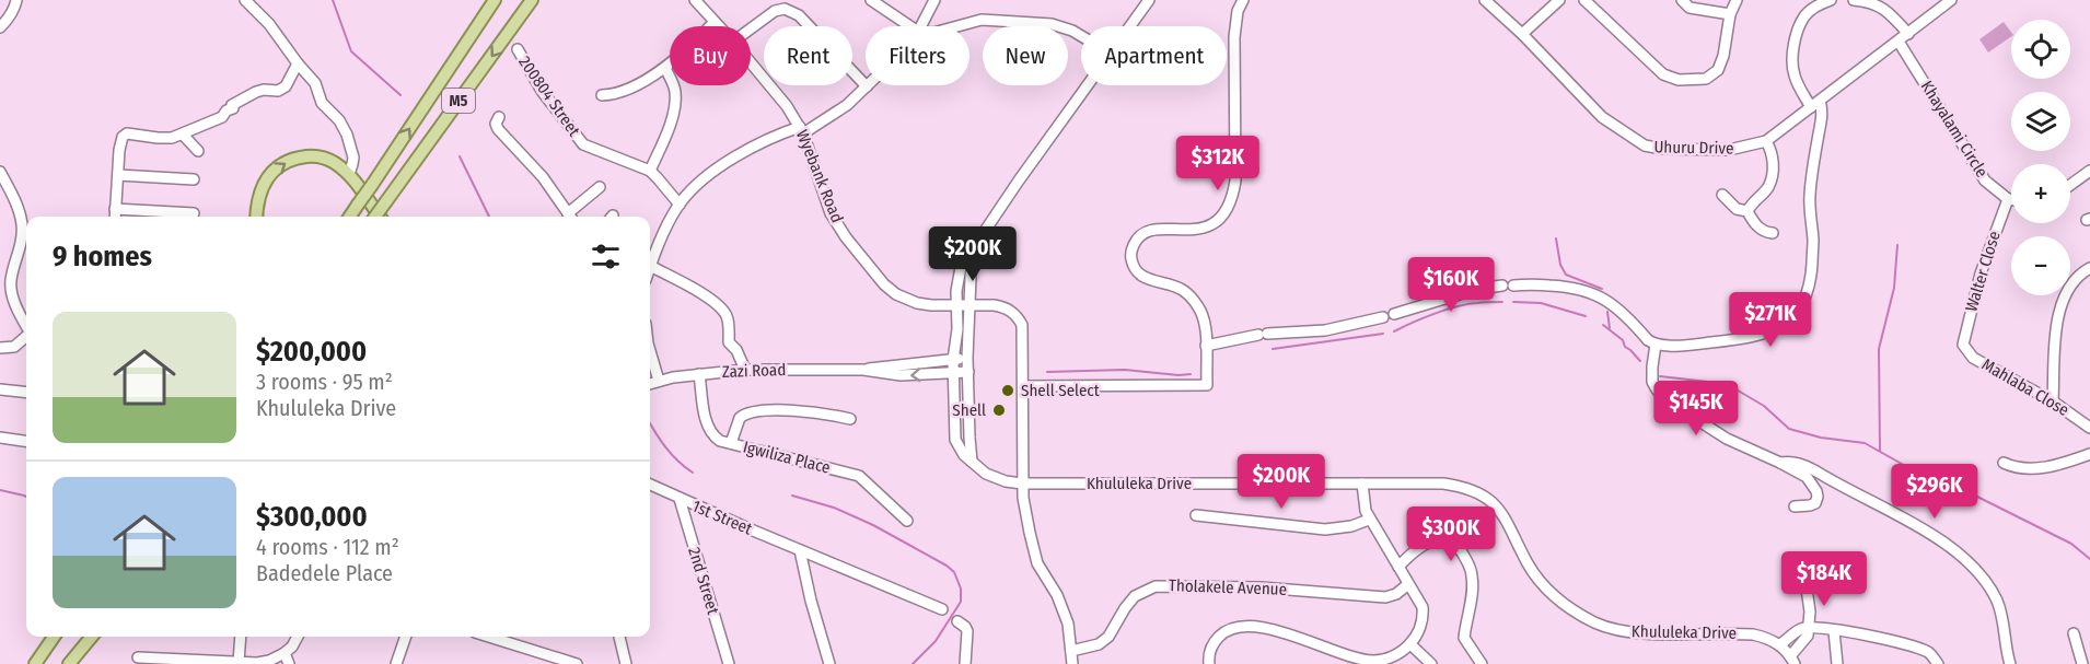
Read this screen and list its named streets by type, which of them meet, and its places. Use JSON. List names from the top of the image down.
{
  "streets": {
    "main road": ["M5"],
    "street": [
      "200804 Street",
      "Khayalami Circle",
      "Uhuru Drive",
      "Wyebank Road",
      "Walter Close",
      "Zazi Road",
      "Mahlaba Close",
      "Igwiliza Place",
      "Khululeka Drive",
      "1st Street",
      "2nd Street",
      "Tholakele Avenue"
    ]
  },
  "crossings": [
    ["Khayalami Circle", "Uhuru Drive"],
    ["Khayalami Circle", "Walter Close"],
    ["Wyebank Road", "Khululeka Drive"],
    ["Wyebank Road", "Tholakele Avenue"],
    ["Walter Close", "Mahlaba Close"],
    ["Zazi Road", "Igwiliza Place"],
    ["Zazi Road", "Khululeka Drive"],
    ["1st Street", "2nd Street"]
  ],
  "places": ["Shell Select", "Shell"],
  "page": {
    "map_buttons": ["+", "−"],
    "chip": [
      "Buy",
      "Rent",
      "Filters",
      "New",
      "Apartment"
    ],
    "price": [
      "$312K",
      "$200K",
      "$160K",
      "$271K",
      "$145K",
      "$200K",
      "$296K",
      "$300K",
      "$184K"
    ],
    "heading": "9 homes",
    "list": [
      {
        "name": "$200,000",
        "note": "3 rooms · 95 m² · Khululeka Drive"
      },
      {
        "name": "$300,000",
        "note": "4 rooms · 112 m² · Badedele Place"
      }
    ]
  }
}
